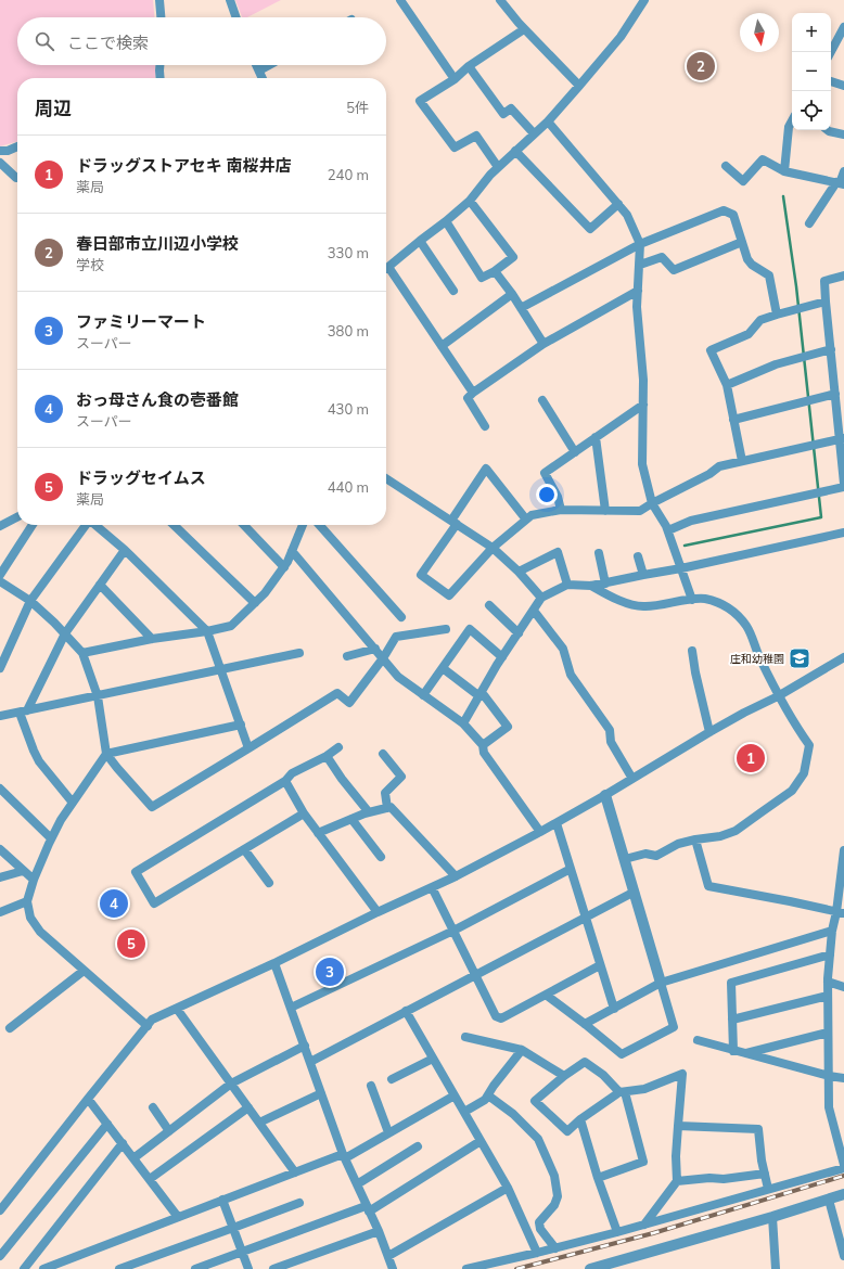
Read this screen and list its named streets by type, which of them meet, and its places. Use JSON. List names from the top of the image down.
{
  "places": {
    "school or university": ["庄和幼稚園"]
  },
  "north": "bottom",
  "page": {
    "map_buttons": ["+", "−"],
    "search": "ここで検索",
    "pins": [
      "2",
      "1",
      "4",
      "5",
      "3"
    ],
    "heading": ["周辺", "5件"],
    "list": [
      {
        "mark": "1",
        "name": "ドラッグストアセキ 南桜井店",
        "note": "薬局",
        "value": "240 m"
      },
      {
        "mark": "2",
        "name": "春日部市立川辺小学校",
        "note": "学校",
        "value": "330 m"
      },
      {
        "mark": "3",
        "name": "ファミリーマート",
        "note": "スーパー",
        "value": "380 m"
      },
      {
        "mark": "4",
        "name": "おっ母さん食の壱番館",
        "note": "スーパー",
        "value": "430 m"
      },
      {
        "mark": "5",
        "name": "ドラッグセイムス",
        "note": "薬局",
        "value": "440 m"
      }
    ]
  }
}
